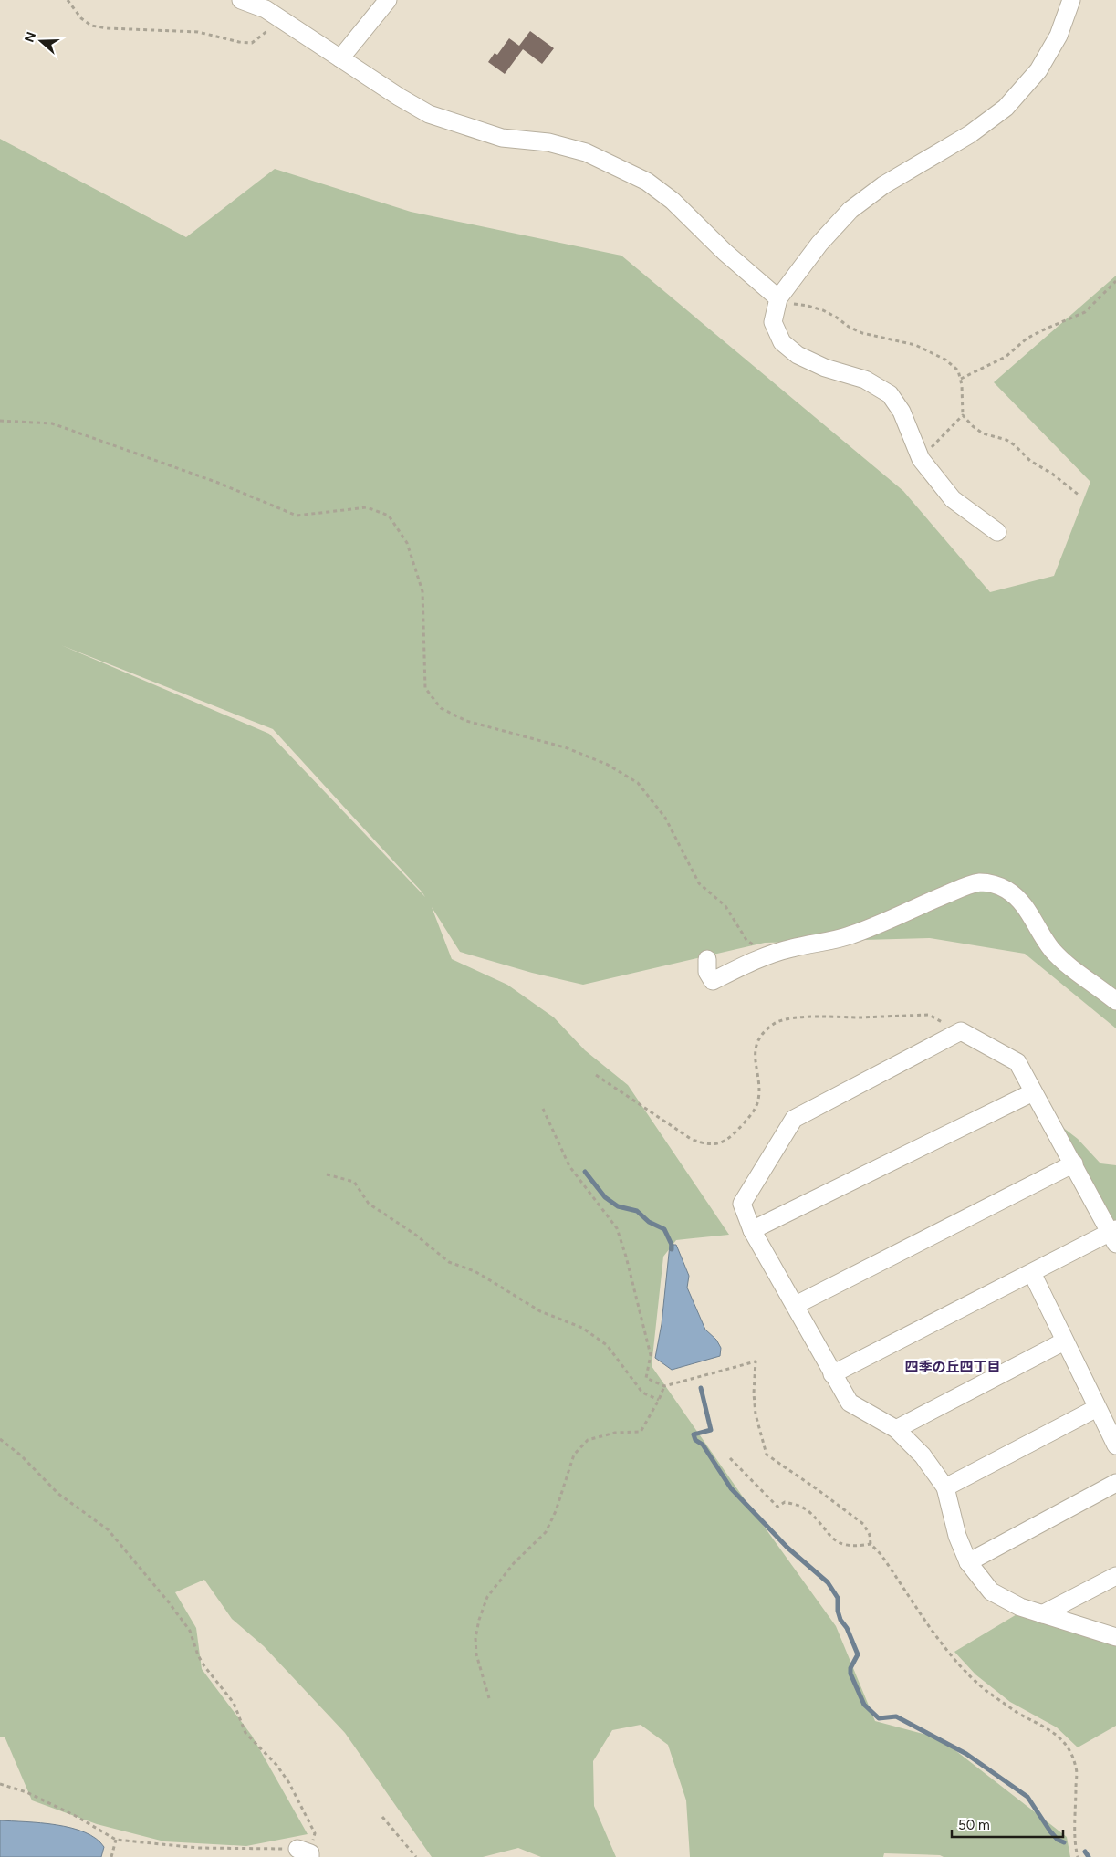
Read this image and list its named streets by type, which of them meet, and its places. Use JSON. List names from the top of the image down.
{
  "districts": ["四季の丘四丁目"],
  "scale_bar": "50 m",
  "north": "left"
}
